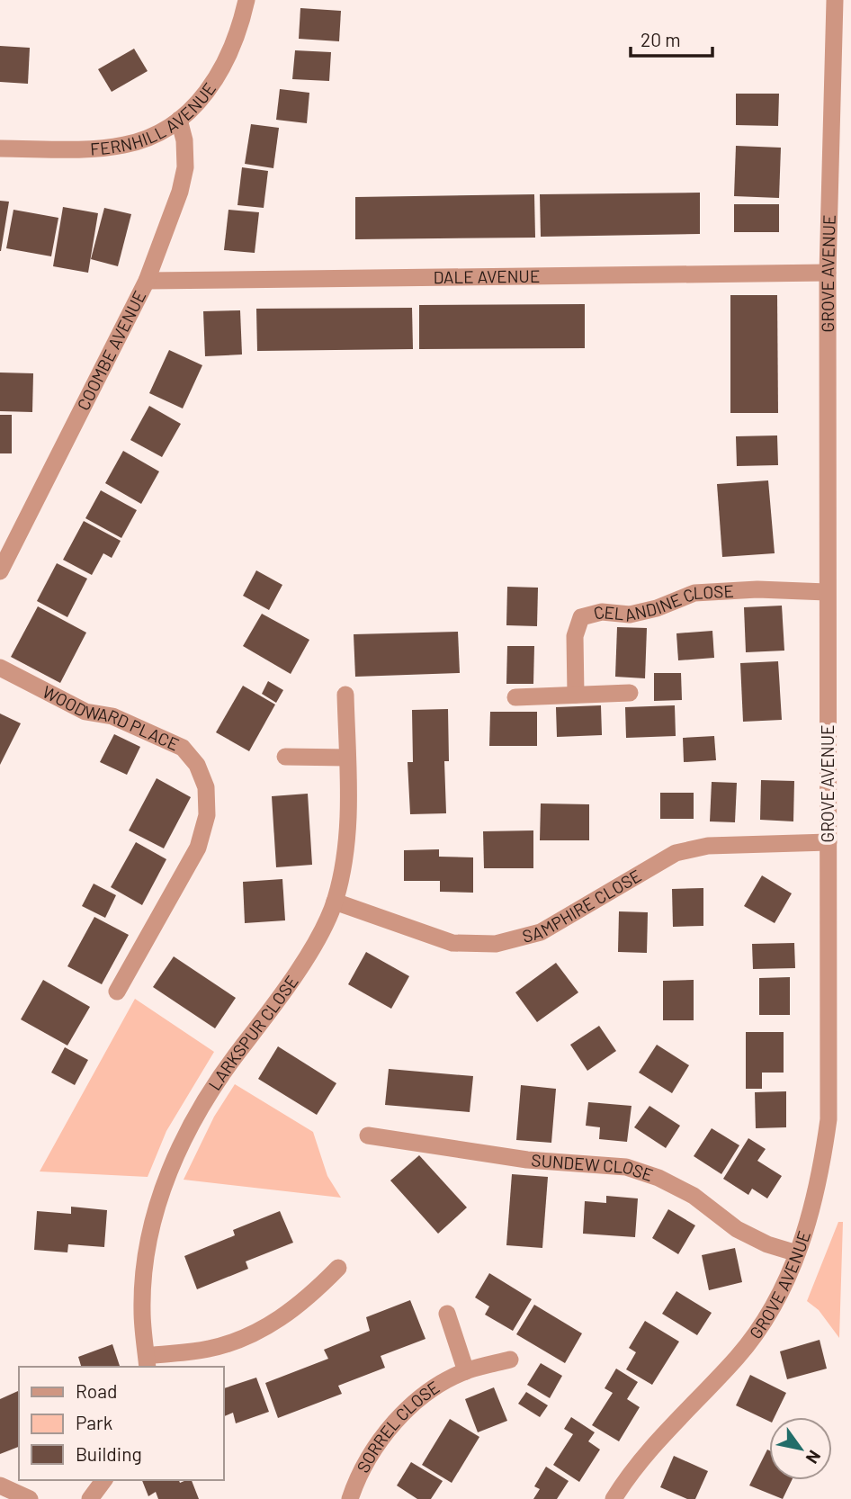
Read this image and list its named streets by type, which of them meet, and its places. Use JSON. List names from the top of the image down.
{
  "streets": {
    "street": [
      "FERNHILL AVENUE",
      "GROVE AVENUE",
      "DALE AVENUE",
      "COOMBE AVENUE",
      "CELANDINE CLOSE",
      "WOODWARD PLACE",
      "SAMPHIRE CLOSE",
      "LARKSPUR CLOSE",
      "SUNDEW CLOSE",
      "SORREL CLOSE"
    ]
  },
  "crossings": [
    ["FERNHILL AVENUE", "COOMBE AVENUE"],
    ["GROVE AVENUE", "DALE AVENUE"],
    ["GROVE AVENUE", "CELANDINE CLOSE"],
    ["GROVE AVENUE", "SAMPHIRE CLOSE"],
    ["GROVE AVENUE", "SUNDEW CLOSE"],
    ["DALE AVENUE", "COOMBE AVENUE"],
    ["SAMPHIRE CLOSE", "LARKSPUR CLOSE"]
  ],
  "legend": ["Road", "Park", "Building"],
  "scale_bar": "20 m",
  "north": "bottom right"
}
